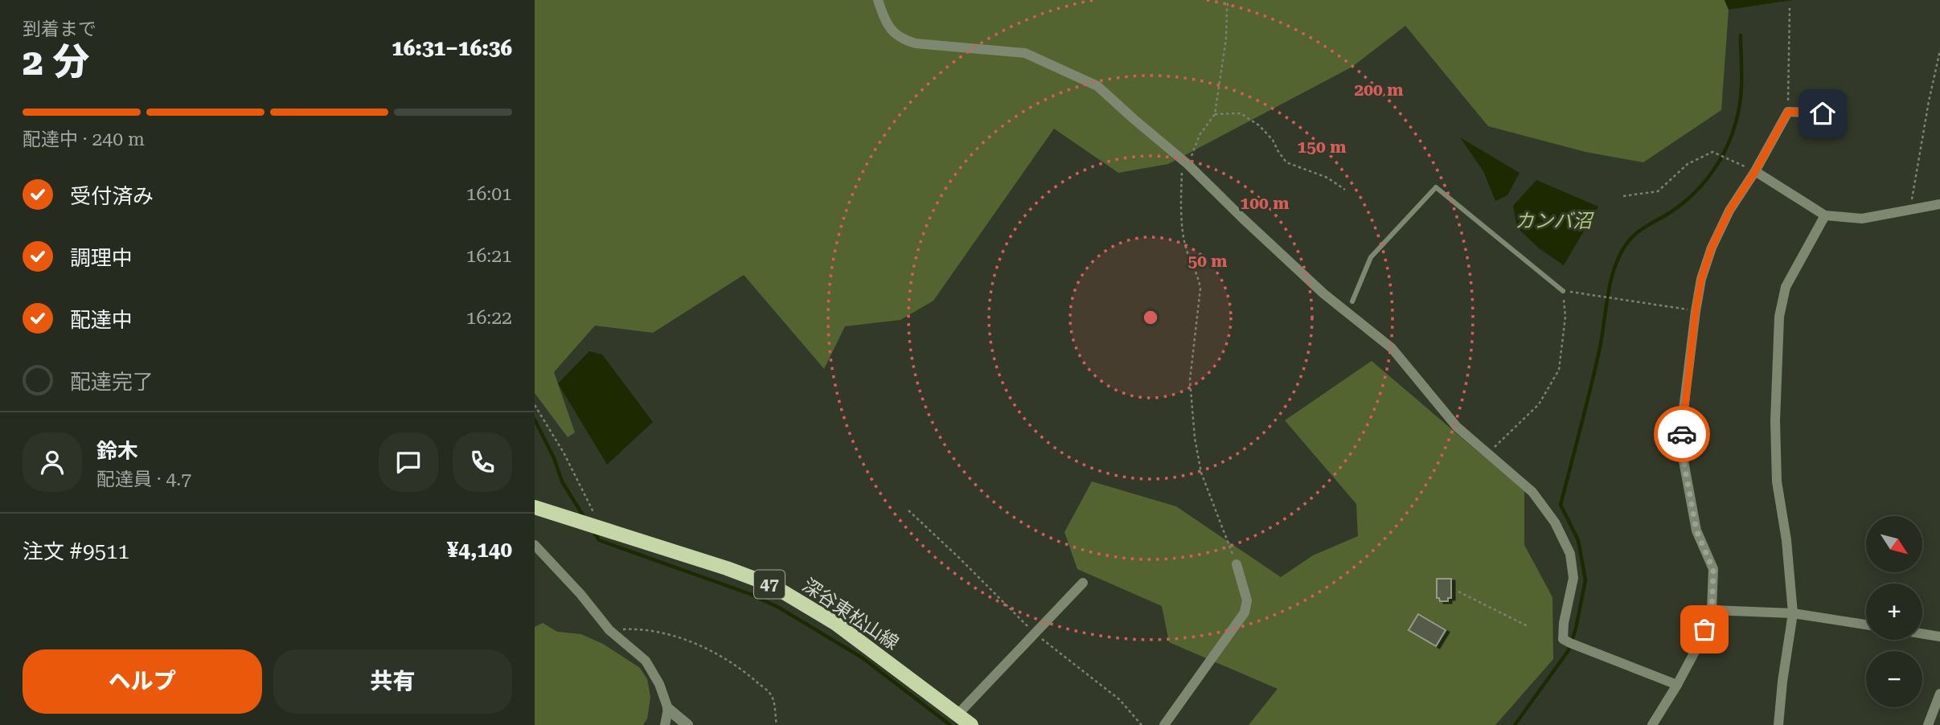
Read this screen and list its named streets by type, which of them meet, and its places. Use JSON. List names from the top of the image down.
{
  "streets": {
    "main road": ["47", "深谷東松山線"]
  },
  "water": ["カンバ沼"],
  "north": "bottom right",
  "page": {
    "heading": ["2 分", "到着まで", "16:31–16:36"],
    "panel": [
      "鈴木",
      "配達員 · 4.7",
      "注文 #9511",
      "¥4,140"
    ],
    "bar": "配達中 · 240 m",
    "list": [
      ["受付済み", "16:01"],
      ["調理中", "16:21"],
      ["配達中", "16:22"],
      "配達完了"
    ],
    "map_buttons": ["+", "−"],
    "buttons": ["ヘルプ", "共有"]
  },
  "rings": [
    "200 m",
    "150 m",
    "100 m",
    "50 m"
  ]
}
